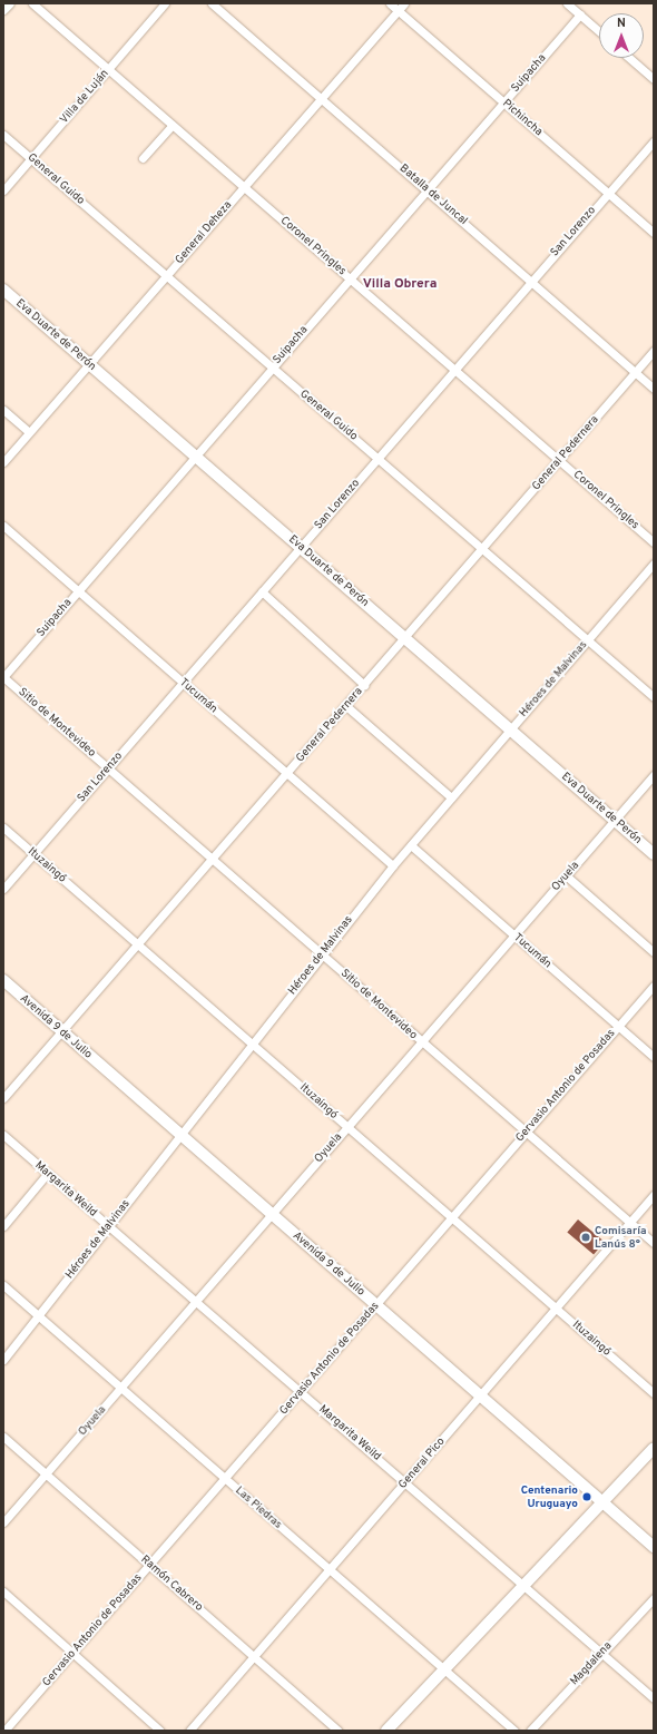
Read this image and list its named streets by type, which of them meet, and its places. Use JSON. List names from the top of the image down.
{
  "streets": {
    "main road": ["Eva Duarte de Perón", "Avenida 9 de Julio"],
    "street": [
      "Suipacha",
      "Villa de Luján",
      "Pichincha",
      "General Guido",
      "Batalla de Juncal",
      "San Lorenzo",
      "General Deheza",
      "Coronel Pringles",
      "General Pedernera",
      "Héroes de Malvinas",
      "Tucumán",
      "Sitio de Montevideo",
      "Ituzaingó",
      "Oyuela",
      "Gervasio Antonio de Posadas",
      "Margarita Weild",
      "General Pico",
      "Las Piedras",
      "Ramón Cabrero",
      "Magdalena"
    ]
  },
  "crossings": [
    ["Suipacha", "Pichincha"],
    ["Suipacha", "General Guido"],
    ["Suipacha", "Batalla de Juncal"],
    ["Suipacha", "Coronel Pringles"],
    ["Suipacha", "Eva Duarte de Perón"],
    ["Suipacha", "Tucumán"],
    ["Suipacha", "Sitio de Montevideo"],
    ["Villa de Luján", "General Guido"],
    ["Villa de Luján", "Coronel Pringles"],
    ["Pichincha", "San Lorenzo"],
    ["Pichincha", "General Deheza"],
    ["General Guido", "San Lorenzo"],
    ["General Guido", "General Deheza"],
    ["General Guido", "General Pedernera"],
    ["General Guido", "Héroes de Malvinas"],
    ["Batalla de Juncal", "San Lorenzo"],
    ["Batalla de Juncal", "General Deheza"],
    ["Batalla de Juncal", "General Pedernera"],
    ["San Lorenzo", "Coronel Pringles"],
    ["San Lorenzo", "Eva Duarte de Perón"],
    ["San Lorenzo", "Tucumán"],
    ["San Lorenzo", "Sitio de Montevideo"],
    ["San Lorenzo", "Ituzaingó"],
    ["General Deheza", "Coronel Pringles"],
    ["General Deheza", "Eva Duarte de Perón"],
    ["Coronel Pringles", "General Pedernera"],
    ["Eva Duarte de Perón", "General Pedernera"],
    ["Eva Duarte de Perón", "Héroes de Malvinas"],
    ["Eva Duarte de Perón", "Oyuela"],
    ["General Pedernera", "Tucumán"],
    ["General Pedernera", "Sitio de Montevideo"],
    ["General Pedernera", "Ituzaingó"],
    ["General Pedernera", "Avenida 9 de Julio"],
    ["Héroes de Malvinas", "Tucumán"],
    ["Héroes de Malvinas", "Sitio de Montevideo"],
    ["Héroes de Malvinas", "Ituzaingó"],
    ["Héroes de Malvinas", "Avenida 9 de Julio"],
    ["Héroes de Malvinas", "Margarita Weild"],
    ["Héroes de Malvinas", "Las Piedras"],
    ["Tucumán", "Oyuela"],
    ["Tucumán", "Gervasio Antonio de Posadas"],
    ["Sitio de Montevideo", "Oyuela"],
    ["Sitio de Montevideo", "Gervasio Antonio de Posadas"],
    ["Sitio de Montevideo", "General Pico"],
    ["Ituzaingó", "Oyuela"],
    ["Ituzaingó", "Gervasio Antonio de Posadas"],
    ["Ituzaingó", "General Pico"],
    ["Oyuela", "Avenida 9 de Julio"],
    ["Oyuela", "Margarita Weild"],
    ["Oyuela", "Las Piedras"],
    ["Oyuela", "Ramón Cabrero"],
    ["Avenida 9 de Julio", "Gervasio Antonio de Posadas"],
    ["Avenida 9 de Julio", "General Pico"],
    ["Gervasio Antonio de Posadas", "Margarita Weild"],
    ["Gervasio Antonio de Posadas", "Las Piedras"],
    ["Gervasio Antonio de Posadas", "Ramón Cabrero"],
    ["Margarita Weild", "General Pico"],
    ["Margarita Weild", "Magdalena"],
    ["General Pico", "Las Piedras"],
    ["General Pico", "Ramón Cabrero"]
  ],
  "districts": ["Villa Obrera"],
  "places": ["Comisaría Lanús 8°", "Centenario Uruguayo"],
  "north": "top"
}
